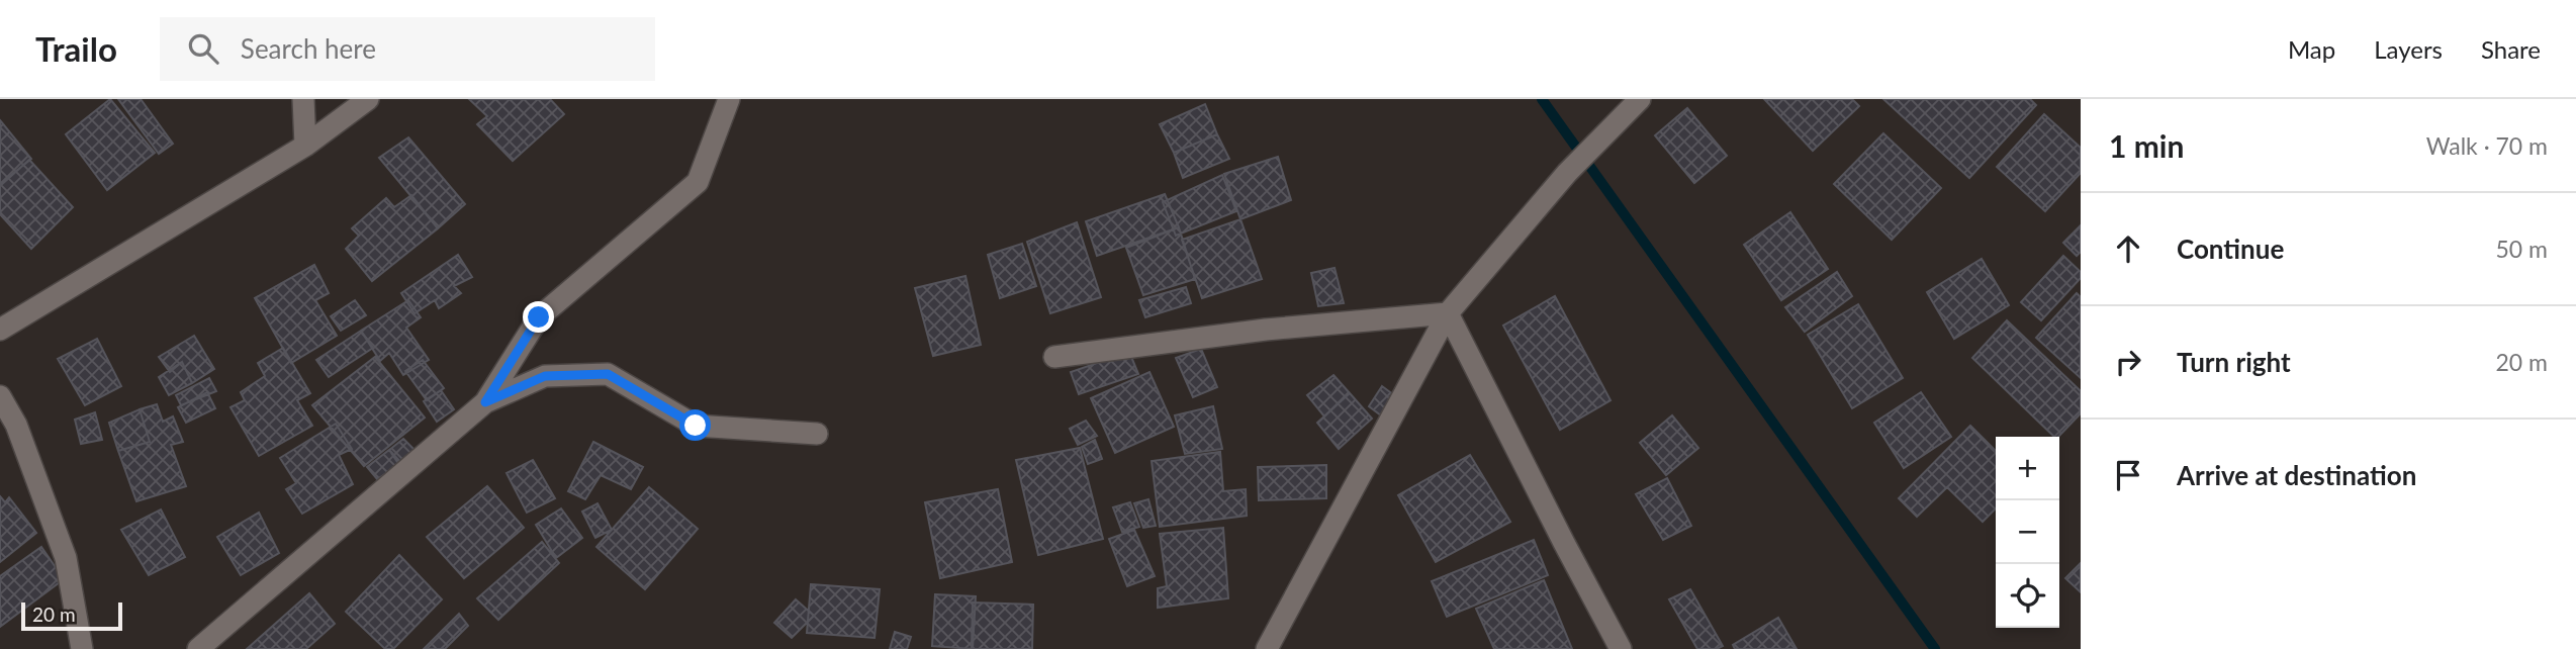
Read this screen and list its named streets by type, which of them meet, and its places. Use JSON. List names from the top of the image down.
{
  "scale_bar": "20 m",
  "page": {
    "header": "Trailo",
    "search": "Search here",
    "nav": ["Map", "Layers", "Share"],
    "heading": ["1 min", "Walk · 70 m"],
    "list": [
      ["Continue", "50 m"],
      ["Turn right", "20 m"],
      "Arrive at destination"
    ],
    "map_buttons": ["+", "−"],
    "scale": "20 m"
  }
}
